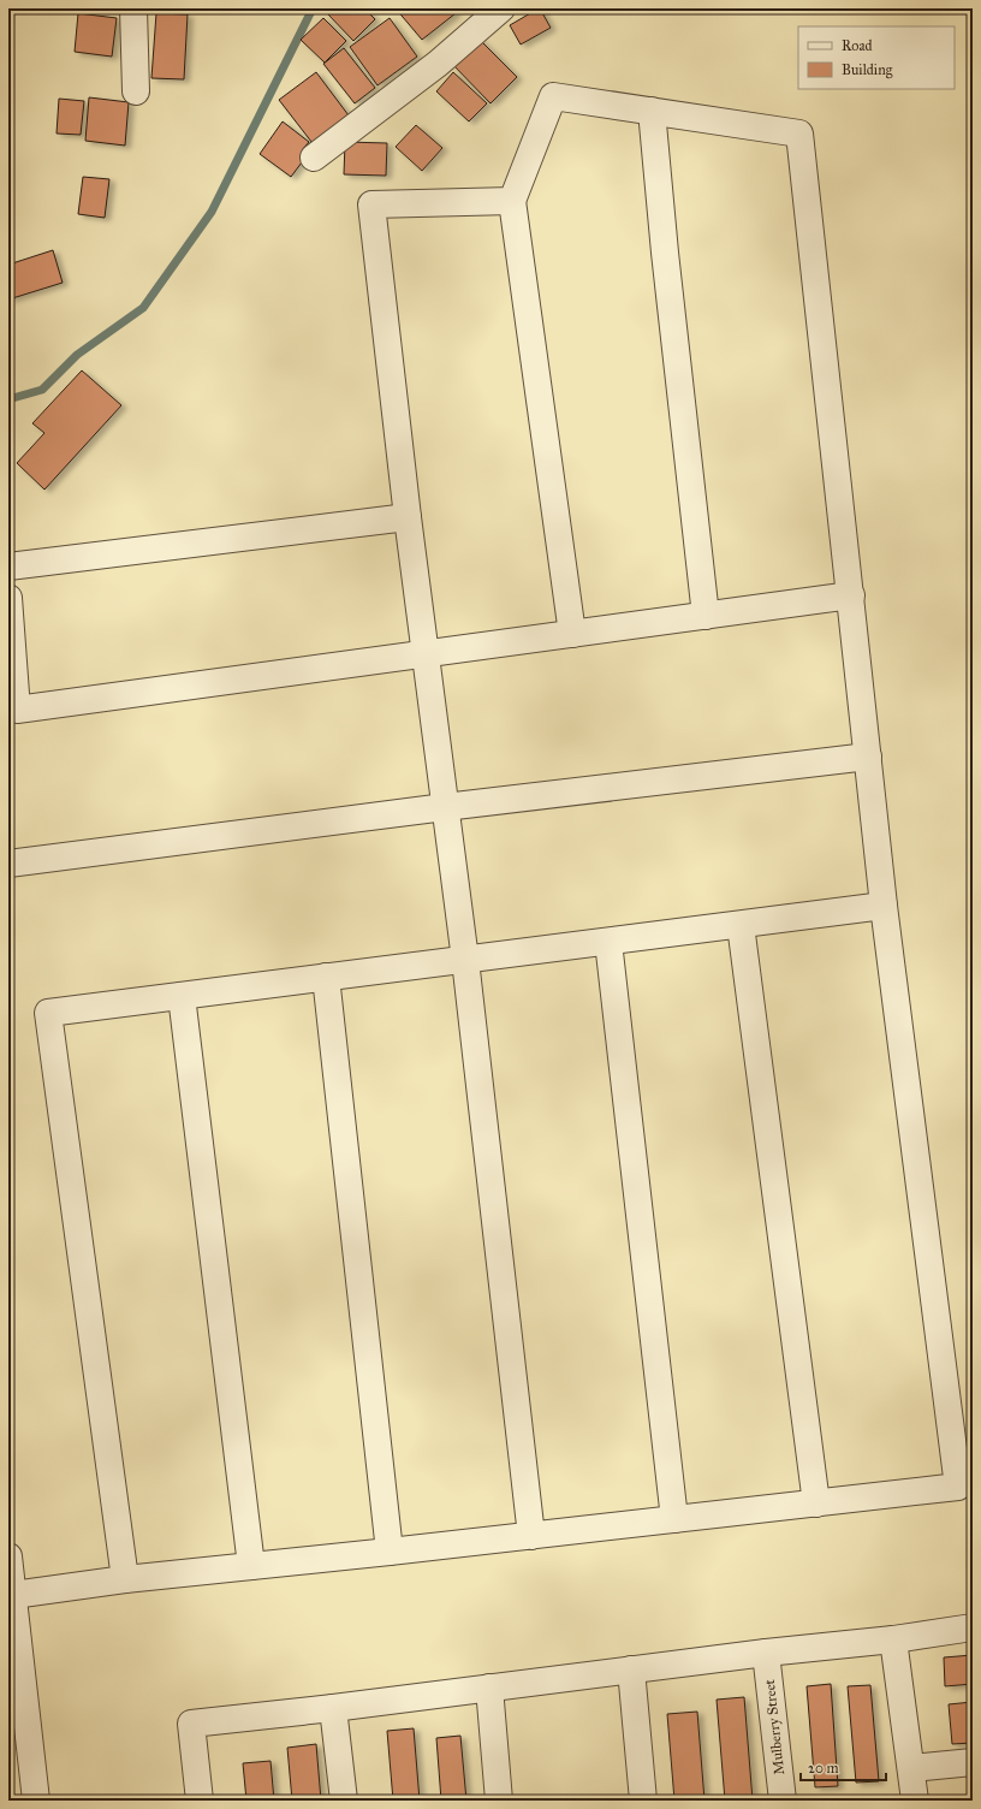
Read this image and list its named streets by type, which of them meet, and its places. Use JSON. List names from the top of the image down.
{
  "streets": {
    "street": ["Mulberry Street"]
  },
  "legend": ["Road", "Building"],
  "scale_bar": "20 m"
}
